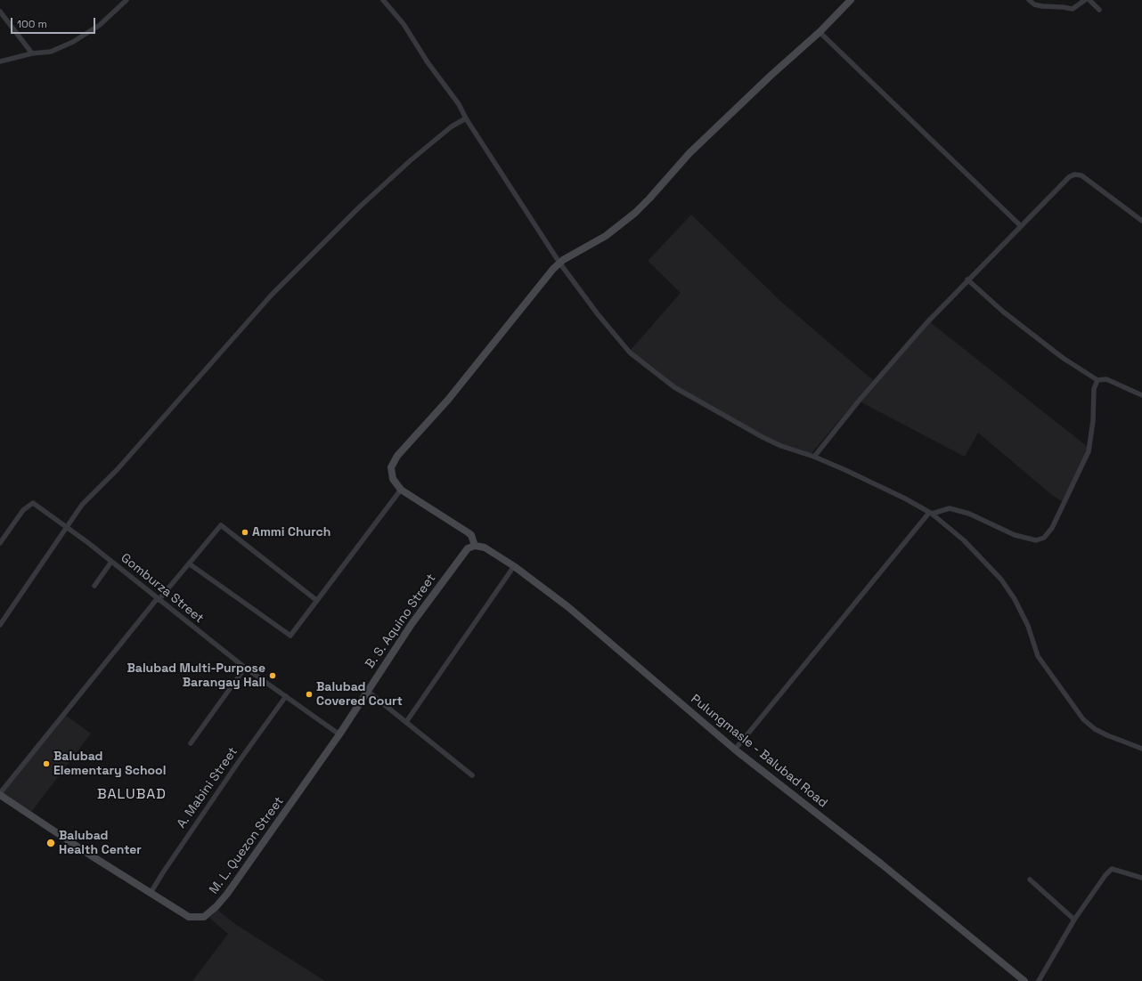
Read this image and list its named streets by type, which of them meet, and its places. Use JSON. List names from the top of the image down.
{
  "streets": {
    "street": [
      "Gomburza Street",
      "B. S. Aquino Street",
      "Pulungmasle - Balubad Road",
      "A. Mabini Street",
      "M. L. Quezon Street"
    ]
  },
  "crossings": [
    ["Gomburza Street", "B. S. Aquino Street"],
    ["Gomburza Street", "A. Mabini Street"],
    ["Gomburza Street", "M. L. Quezon Street"],
    ["B. S. Aquino Street", "Pulungmasle - Balubad Road"],
    ["B. S. Aquino Street", "M. L. Quezon Street"],
    ["A. Mabini Street", "M. L. Quezon Street"]
  ],
  "districts": ["BALUBAD"],
  "places": [
    "Ammi Church",
    "Balubad Multi-Purpose Barangay Hall",
    "Balubad Covered Court",
    "Balubad Elementary School",
    "Balubad Health Center"
  ],
  "scale_bar": "100 m"
}
